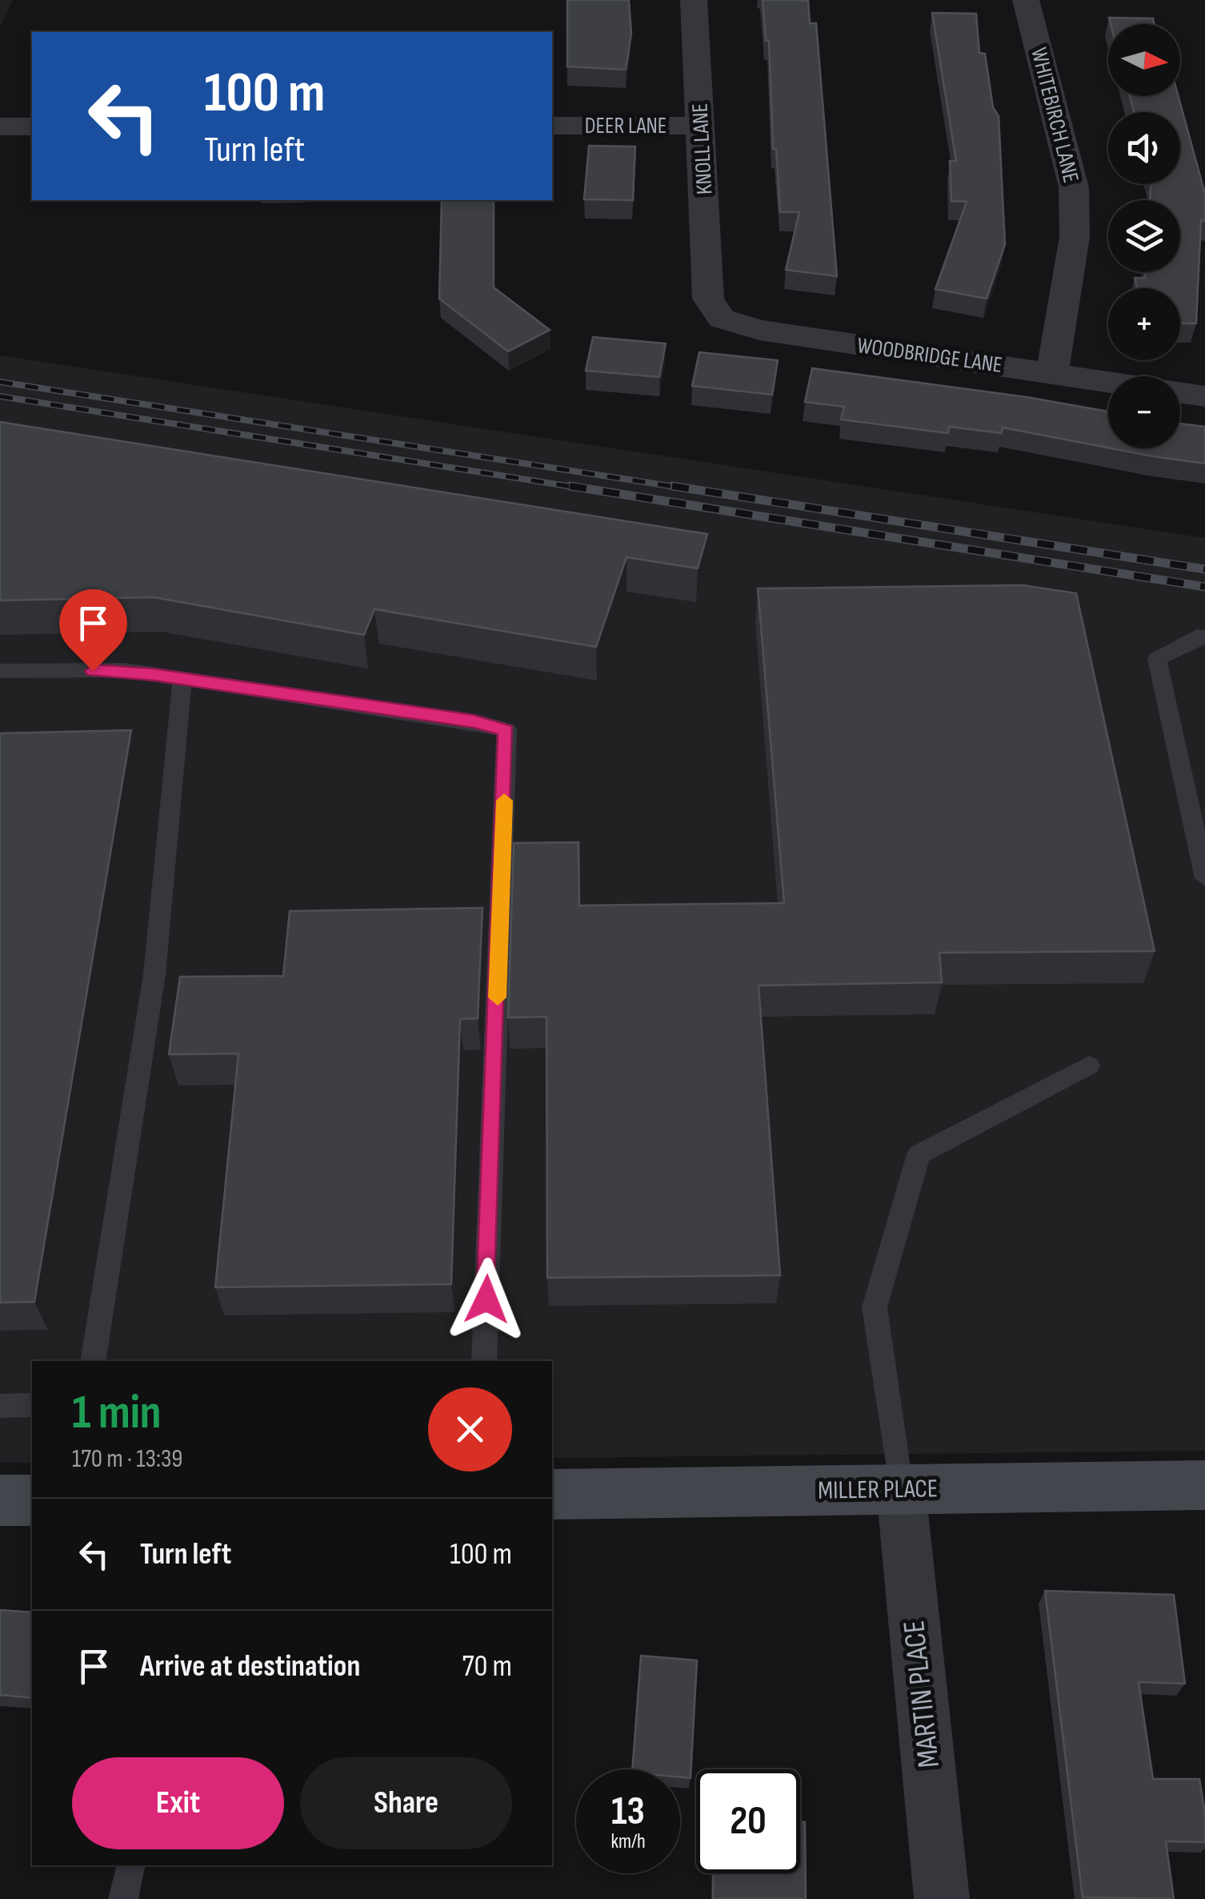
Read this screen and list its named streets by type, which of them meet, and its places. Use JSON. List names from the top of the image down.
{
  "streets": {
    "street": [
      "WHITEBIRCH LANE",
      "DEER LANE",
      "KNOLL LANE",
      "WOODBRIDGE LANE",
      "MILLER PLACE",
      "MARTIN PLACE"
    ]
  },
  "crossings": [
    ["WHITEBIRCH LANE", "WOODBRIDGE LANE"],
    ["DEER LANE", "KNOLL LANE"],
    ["KNOLL LANE", "WOODBRIDGE LANE"],
    ["MILLER PLACE", "MARTIN PLACE"]
  ],
  "north": "right",
  "page": {
    "map_buttons": ["+", "−"],
    "turn": ["100 m", "Turn left"],
    "heading": ["1 min", "170 m · 13:39"],
    "list": [
      {
        "name": "Turn left",
        "value": "100 m"
      },
      {
        "name": "Arrive at destination",
        "value": "70 m"
      }
    ],
    "buttons": ["Exit", "Share"],
    "speed": "13 km/h",
    "limit": "20"
  }
}
